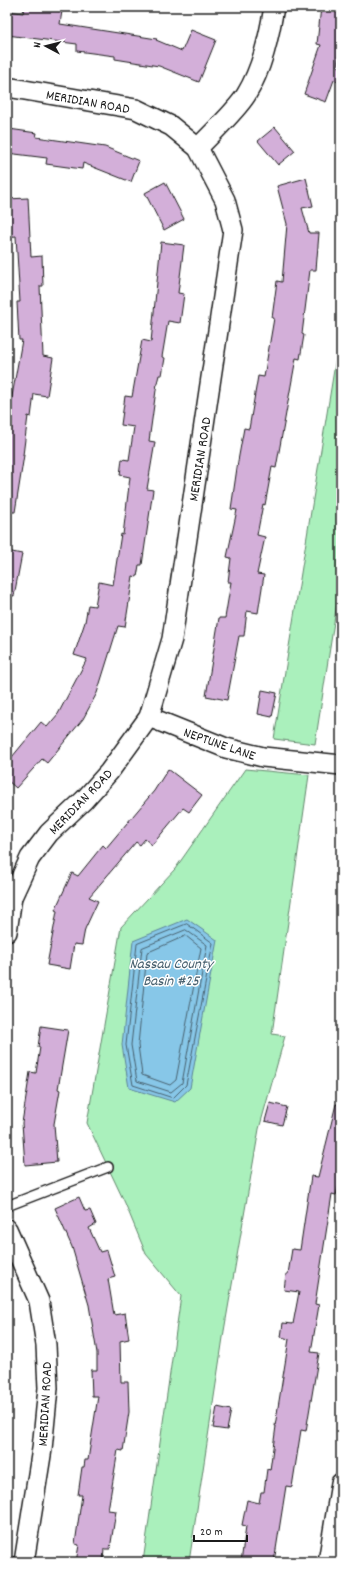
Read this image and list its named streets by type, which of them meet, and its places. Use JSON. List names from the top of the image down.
{
  "streets": {
    "street": ["MERIDIAN ROAD", "NEPTUNE LANE"]
  },
  "crossings": [
    ["MERIDIAN ROAD", "NEPTUNE LANE"]
  ],
  "water": ["Nassau County Basin #25"],
  "scale_bar": "20 m",
  "north": "left"
}
